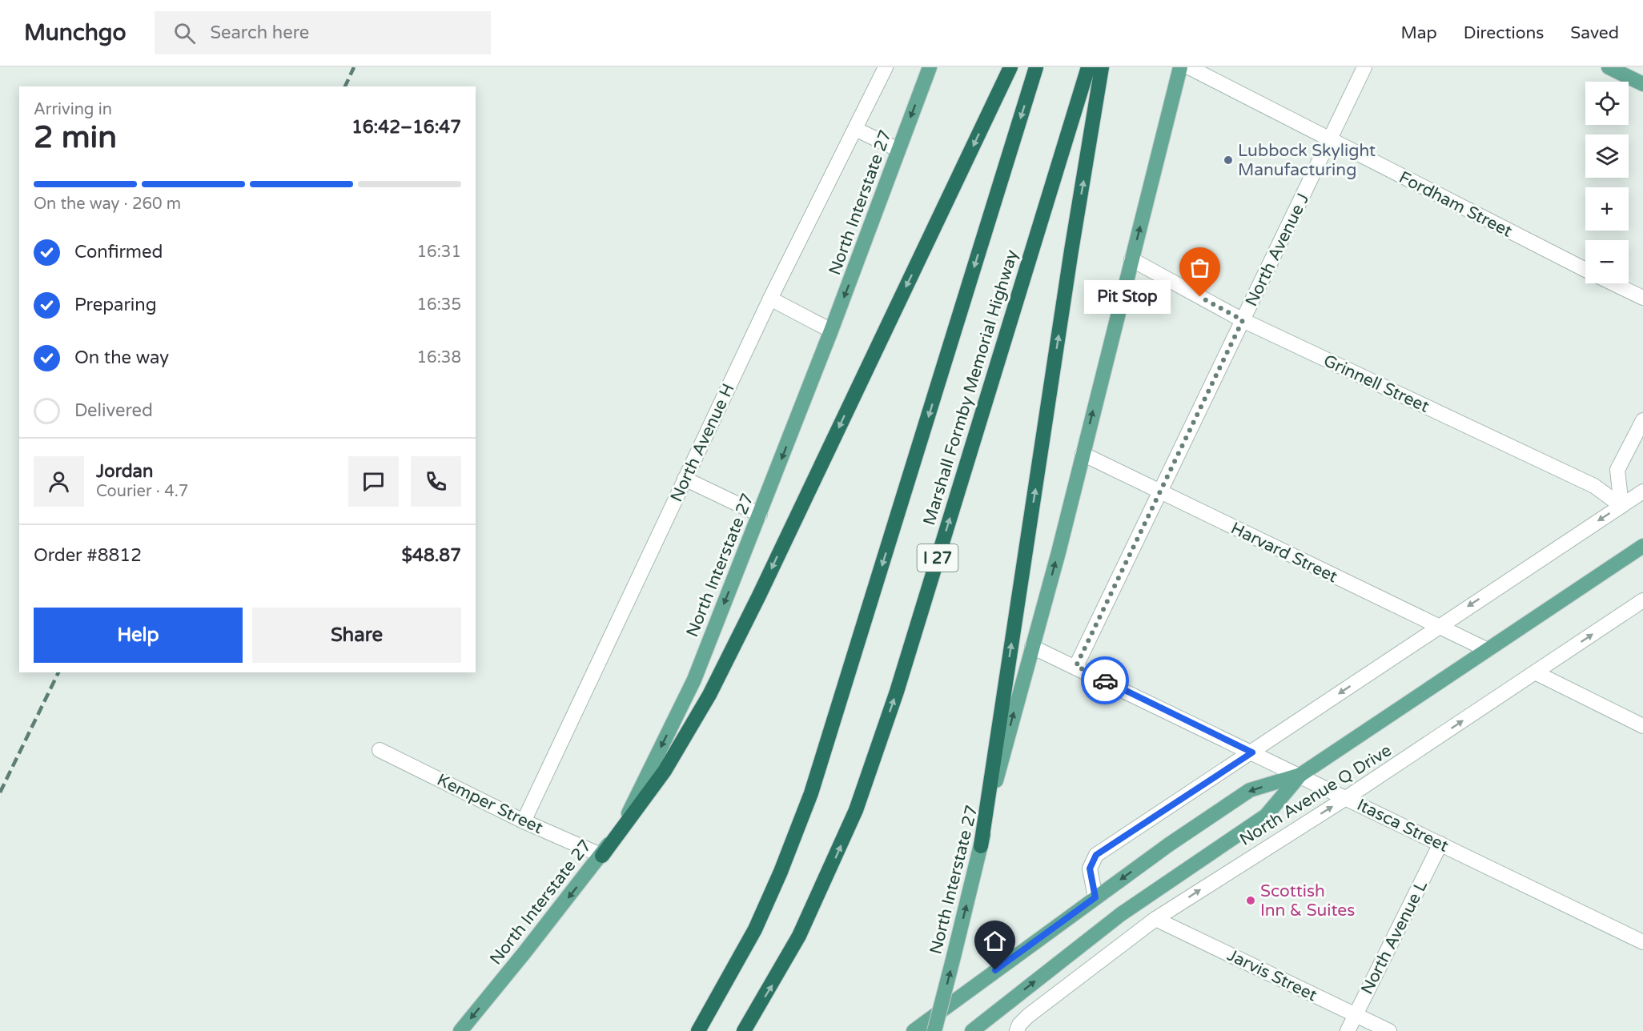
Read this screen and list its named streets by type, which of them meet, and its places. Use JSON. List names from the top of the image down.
{
  "streets": {
    "highway": ["Marshall Formby Memorial Highway", "I 27"],
    "main road": ["North Interstate 27", "North Avenue Q Drive"],
    "street": [
      "Fordham Street",
      "North Avenue J",
      "Grinnell Street",
      "North Avenue H",
      "Harvard Street",
      "Kemper Street",
      "Itasca Street",
      "North Avenue L",
      "Jarvis Street"
    ]
  },
  "crossings": [
    ["North Interstate 27", "Grinnell Street"],
    ["North Interstate 27", "Harvard Street"],
    ["North Interstate 27", "Kemper Street"],
    ["North Interstate 27", "Itasca Street"],
    ["Fordham Street", "North Avenue J"],
    ["North Avenue J", "Grinnell Street"],
    ["North Avenue J", "Harvard Street"],
    ["North Avenue J", "Itasca Street"],
    ["North Avenue H", "Kemper Street"],
    ["Harvard Street", "North Avenue Q Drive"],
    ["North Avenue Q Drive", "Itasca Street"],
    ["North Avenue Q Drive", "Jarvis Street"],
    ["Itasca Street", "North Avenue L"],
    ["North Avenue L", "Jarvis Street"]
  ],
  "places": ["Lubbock Skylight Manufacturing", "Pit Stop", "Scottish Inn & Suites"],
  "page": {
    "header": "Munchgo",
    "search": "Search here",
    "nav": ["Map", "Directions", "Saved"],
    "map_buttons": ["+", "−"],
    "heading": ["2 min", "Arriving in", "16:42–16:47"],
    "panel": [
      "Jordan",
      "Courier · 4.7",
      "Order #8812",
      "$48.87"
    ],
    "bar": "On the way · 260 m",
    "list": [
      ["Confirmed", "16:31"],
      ["Preparing", "16:35"],
      ["On the way", "16:38"],
      "Delivered"
    ],
    "bubble": "Pit Stop",
    "buttons": ["Help", "Share"]
  }
}
